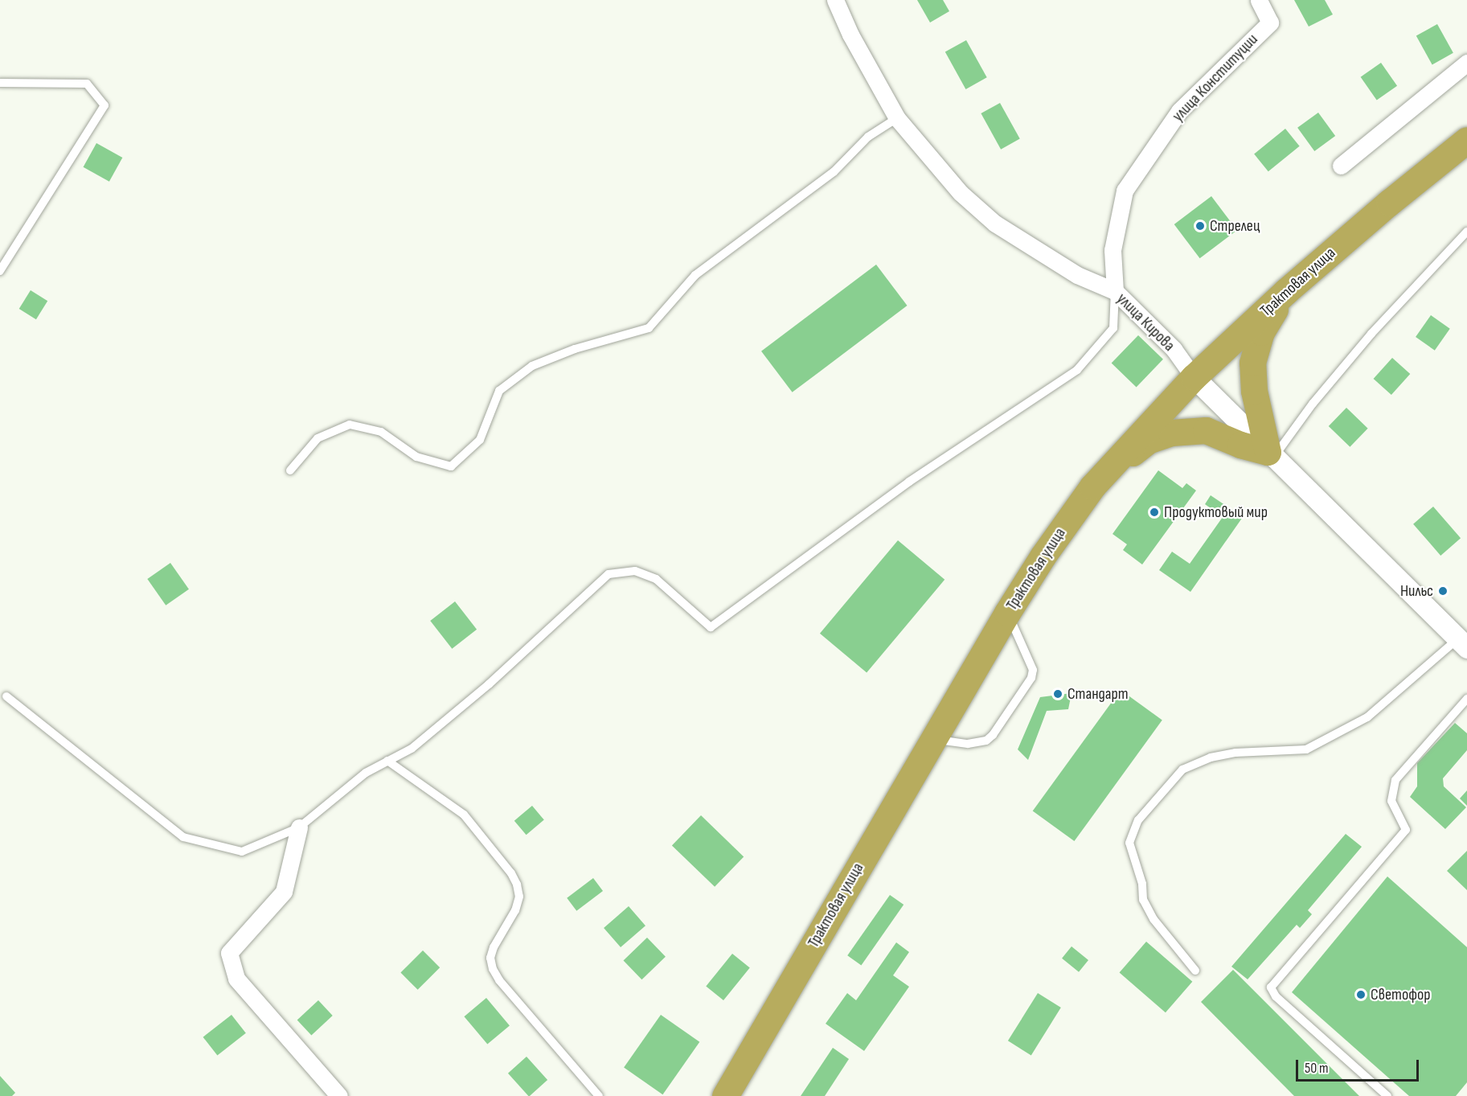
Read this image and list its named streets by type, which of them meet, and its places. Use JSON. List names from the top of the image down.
{
  "streets": {
    "highway": ["Трактовая улица"],
    "street": ["улица Конституции", "улица Кирова"]
  },
  "crossings": [
    ["улица Конституции", "улица Кирова"],
    ["Трактовая улица", "улица Кирова"]
  ],
  "places": [
    "Стрелец",
    "Продуктовый мир",
    "Нильс",
    "Стандарт",
    "Светофор"
  ],
  "scale_bar": "50 m"
}
